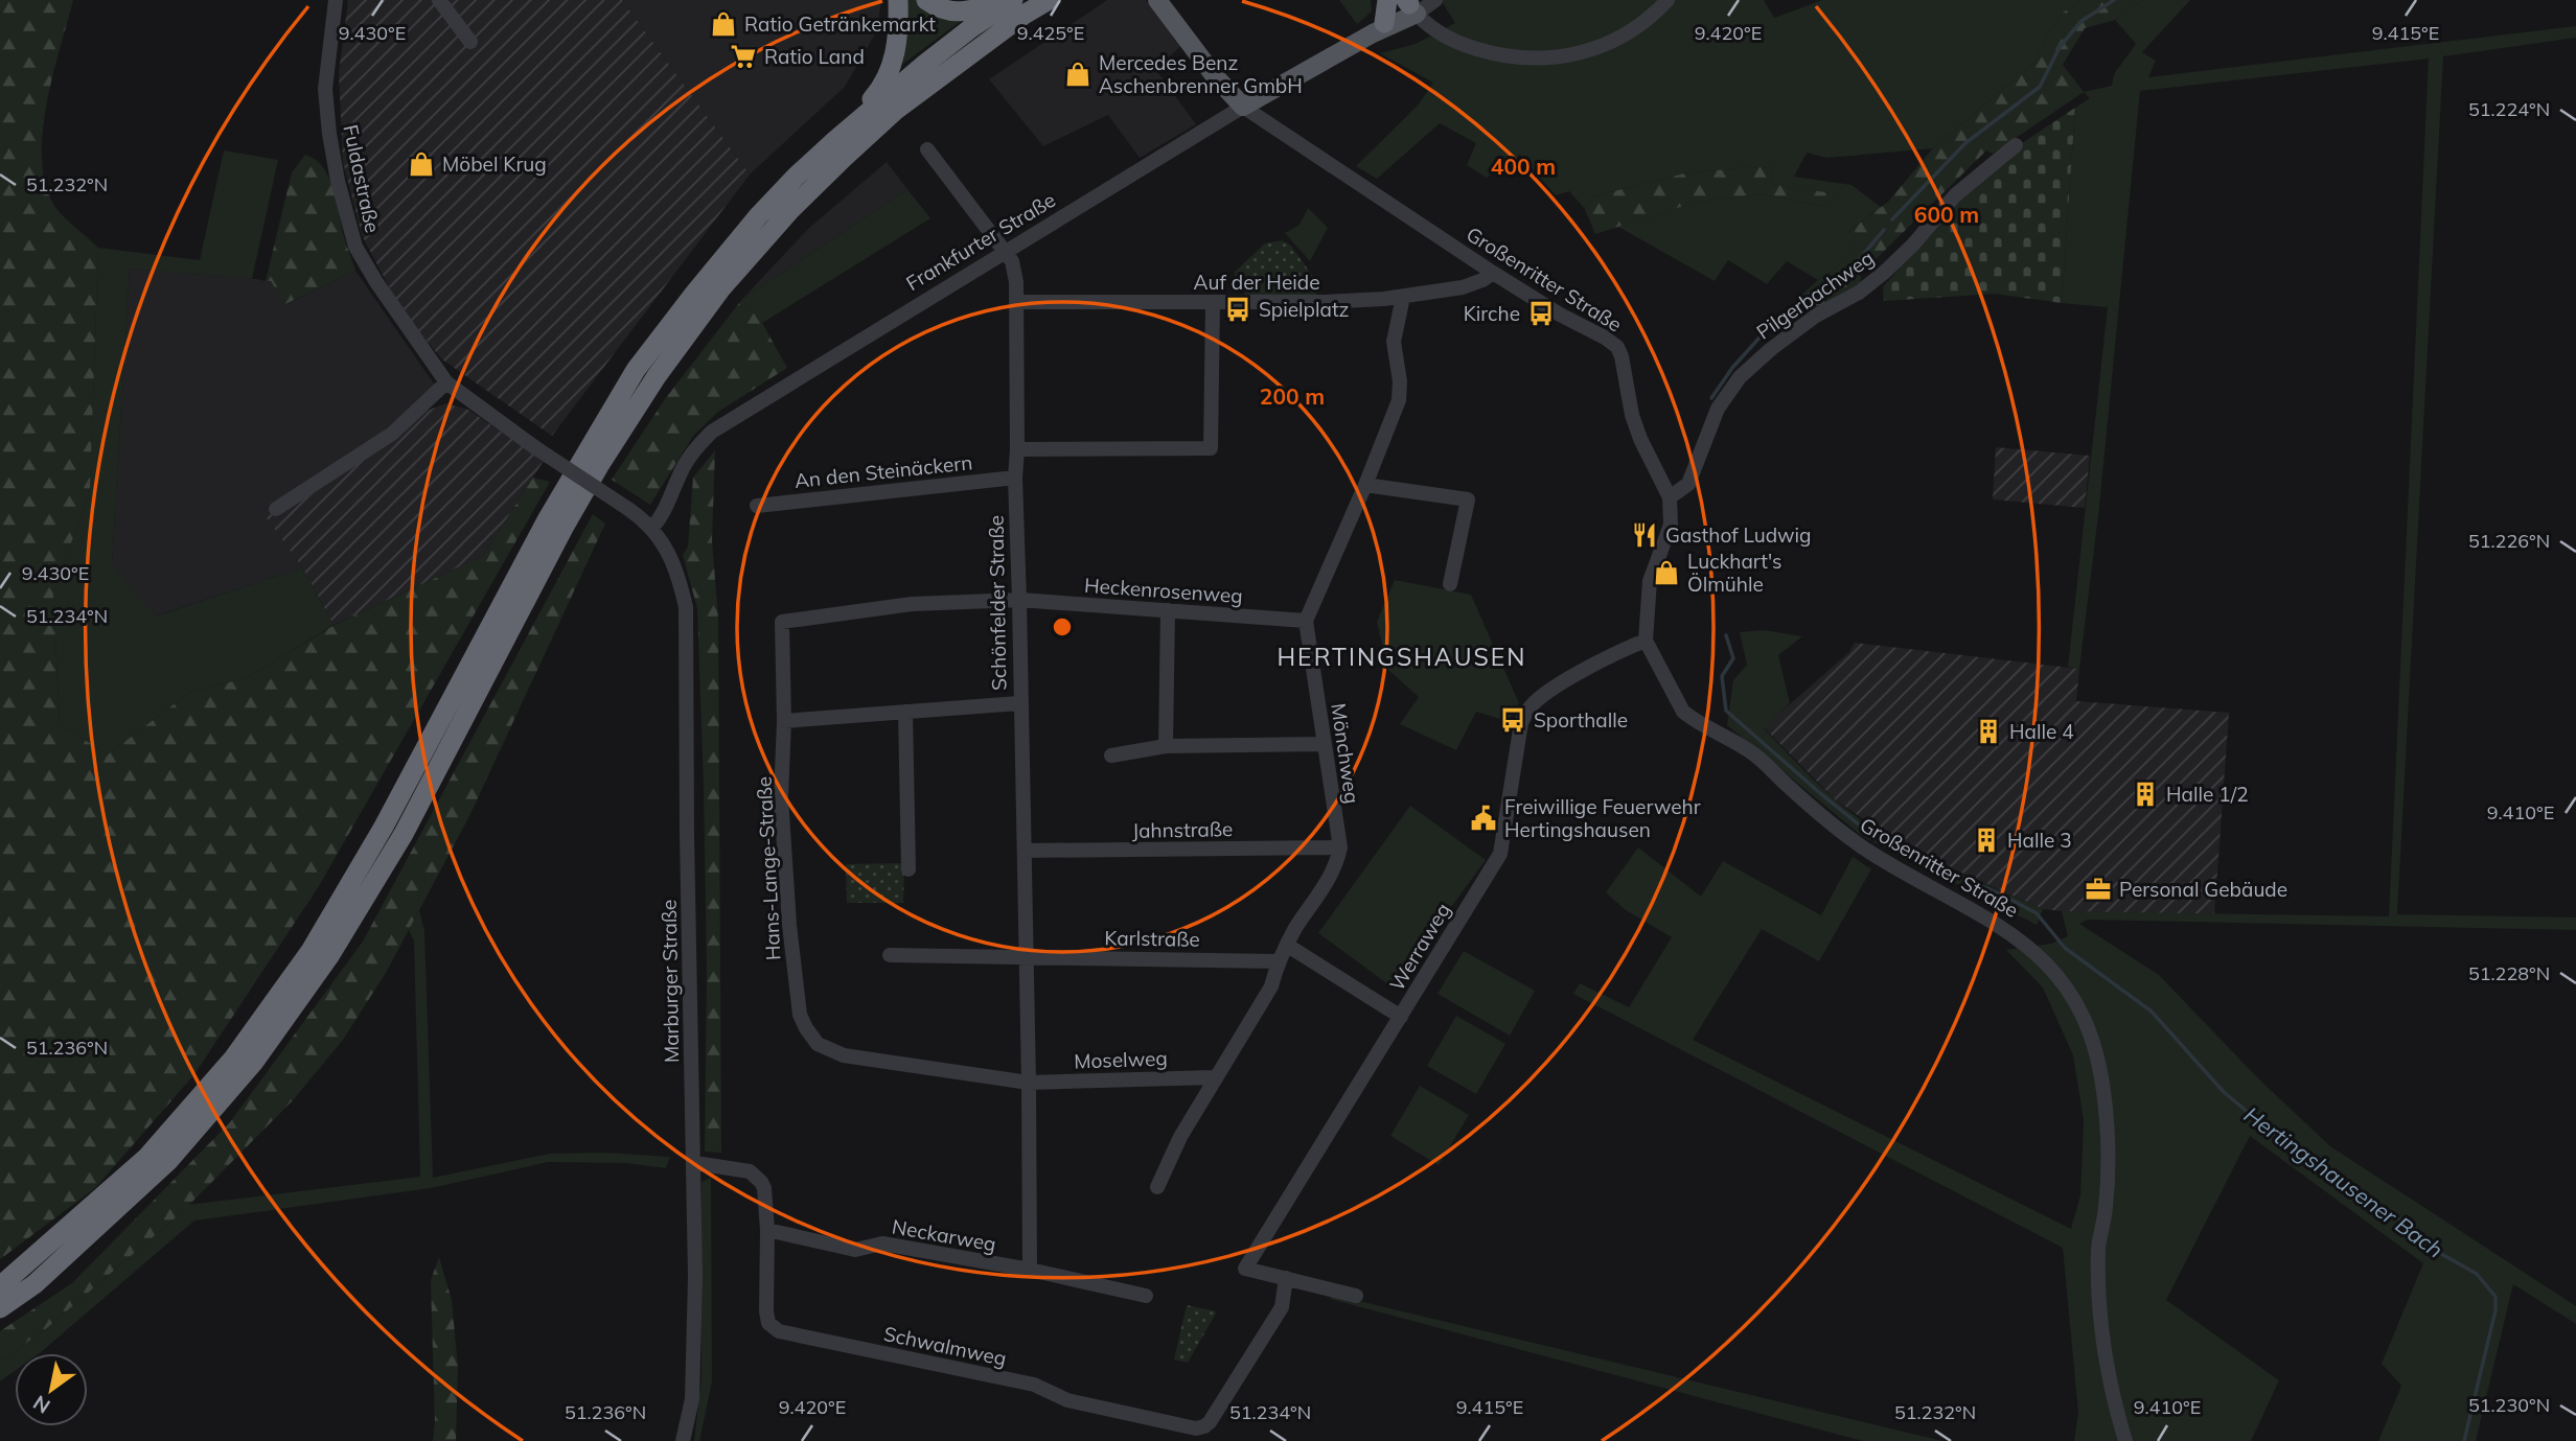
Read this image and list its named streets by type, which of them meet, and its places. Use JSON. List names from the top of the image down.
{
  "streets": {
    "main road": ["Frankfurter Straße"],
    "street": [
      "Fuldastraße",
      "Großenritter Straße",
      "Auf der Heide",
      "Pilgerbachweg",
      "An den Steinäckern",
      "Heckenrosenweg",
      "Schönfelder Straße",
      "Mönchweg",
      "Jahnstraße",
      "Hans-Lange-Straße",
      "Karlstraße",
      "Werraweg",
      "Marburger Straße",
      "Moselweg",
      "Neckarweg",
      "Schwalmweg"
    ]
  },
  "crossings": [
    ["Fuldastraße", "Frankfurter Straße"],
    ["Fuldastraße", "Marburger Straße"],
    ["Frankfurter Straße", "Großenritter Straße"],
    ["Frankfurter Straße", "Schönfelder Straße"],
    ["Frankfurter Straße", "Marburger Straße"],
    ["Großenritter Straße", "Auf der Heide"],
    ["Großenritter Straße", "Pilgerbachweg"],
    ["Großenritter Straße", "Werraweg"],
    ["Auf der Heide", "Schönfelder Straße"],
    ["An den Steinäckern", "Schönfelder Straße"],
    ["Heckenrosenweg", "Schönfelder Straße"],
    ["Heckenrosenweg", "Mönchweg"],
    ["Heckenrosenweg", "Hans-Lange-Straße"],
    ["Schönfelder Straße", "Jahnstraße"],
    ["Schönfelder Straße", "Hans-Lange-Straße"],
    ["Schönfelder Straße", "Karlstraße"],
    ["Schönfelder Straße", "Moselweg"],
    ["Schönfelder Straße", "Neckarweg"],
    ["Mönchweg", "Jahnstraße"],
    ["Hans-Lange-Straße", "Moselweg"],
    ["Werraweg", "Schwalmweg"],
    ["Neckarweg", "Schwalmweg"]
  ],
  "districts": ["HERTINGSHAUSEN"],
  "water": ["Hertingshausener Bach"],
  "places": {
    "shop": [
      "Ratio Getränkemarkt",
      "Mercedes Benz Aschenbrenner GmbH",
      "Möbel Krug",
      "Luckhart's Ölmühle"
    ],
    "supermarket": ["Ratio Land"],
    "bus stop": ["Spielplatz", "Kirche", "Sporthalle"],
    "restaurant": ["Gasthof Ludwig"],
    "building": ["Halle 4", "Halle 1/2", "Halle 3"],
    "public building": ["Freiwillige Feuerwehr Hertingshausen"],
    "office": ["Personal Gebäude"]
  },
  "north": "bottom left",
  "coordinates": [
    "9.420°E",
    "9.415°E",
    "9.430°E",
    "9.425°E",
    "51.224°N",
    "51.232°N",
    "51.226°N",
    "51.234°N",
    "9.410°E",
    "51.228°N",
    "51.236°N",
    "51.230°N"
  ],
  "rings": ["400 m", "600 m", "200 m"]
}
